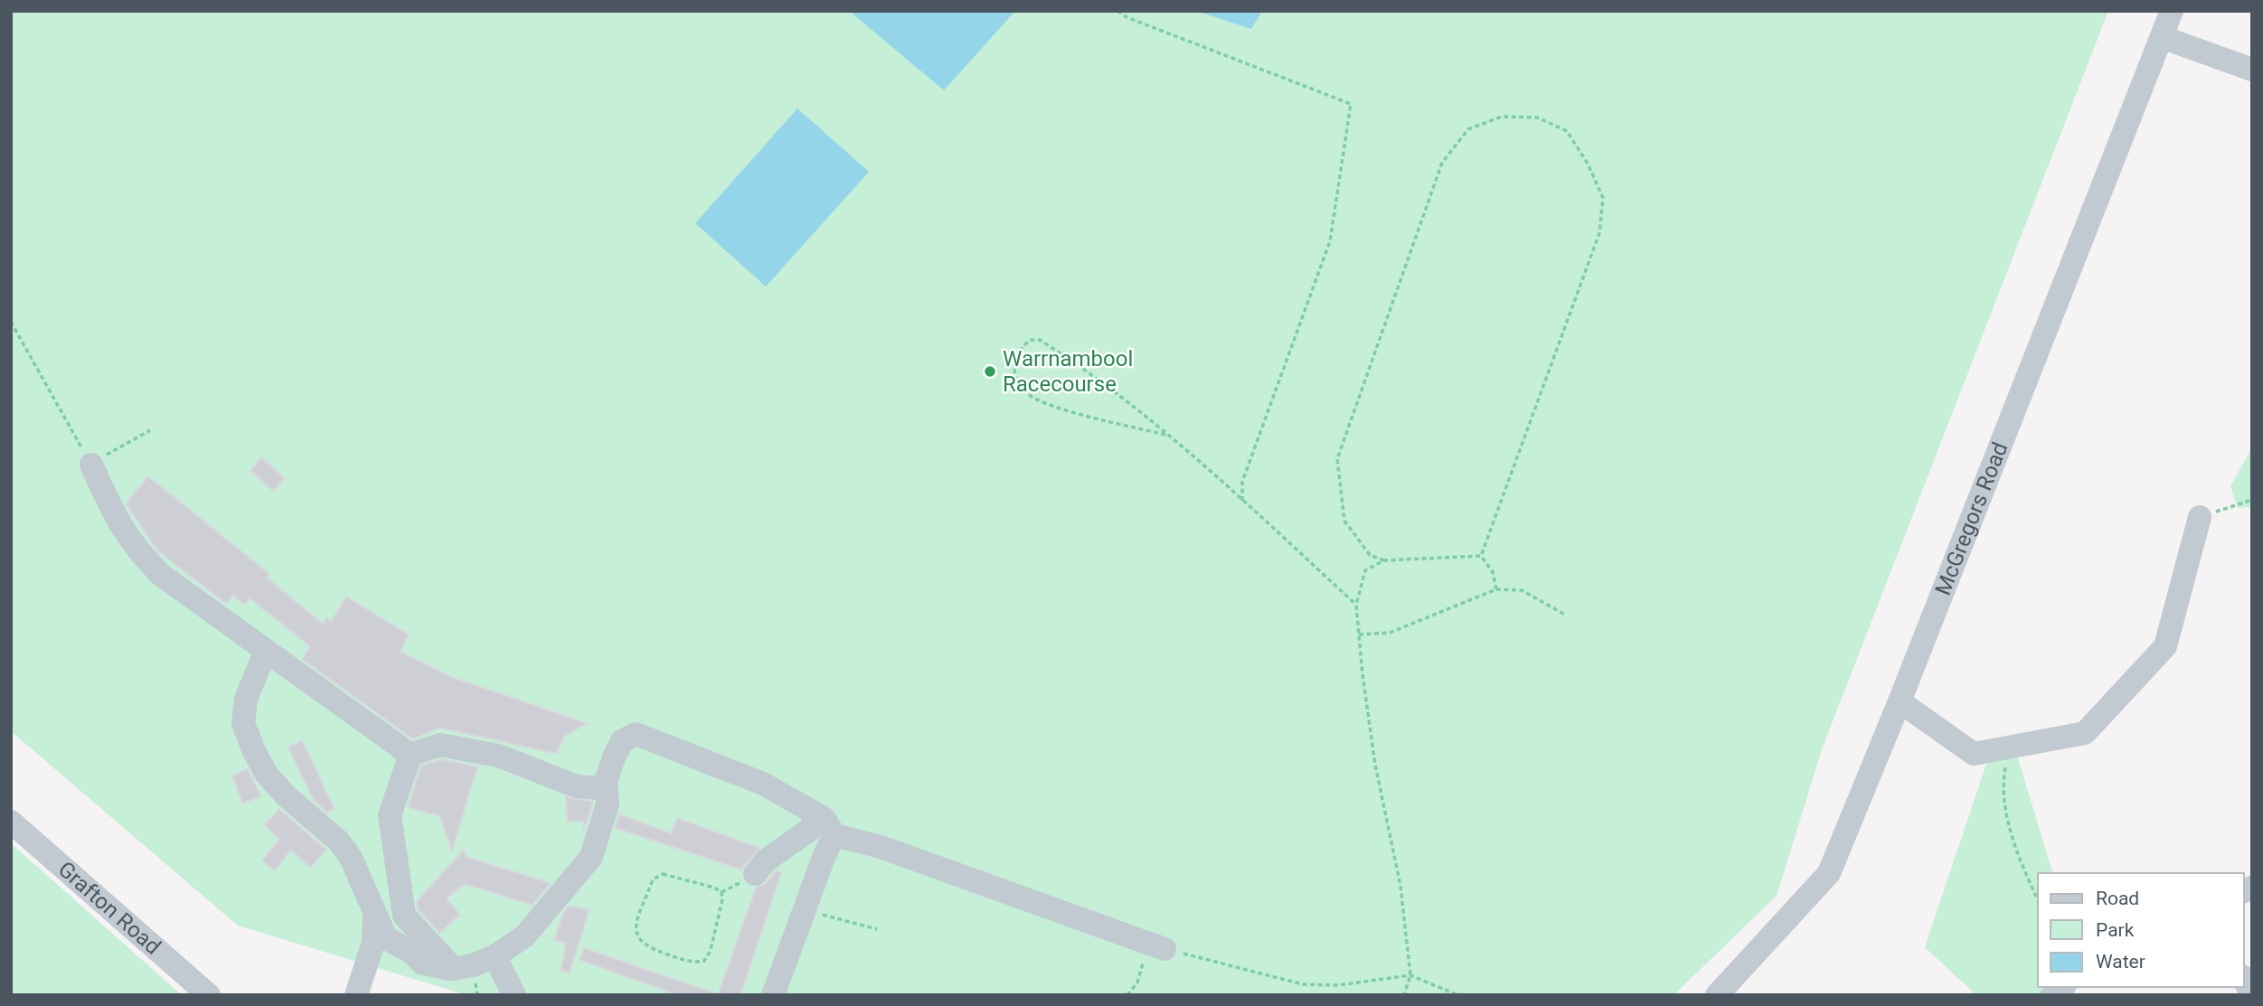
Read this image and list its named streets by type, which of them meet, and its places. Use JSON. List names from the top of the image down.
{
  "streets": {
    "street": ["McGregors Road", "Grafton Road"]
  },
  "places": ["Warrnambool Racecourse"],
  "legend": ["Road", "Park", "Water"]
}
